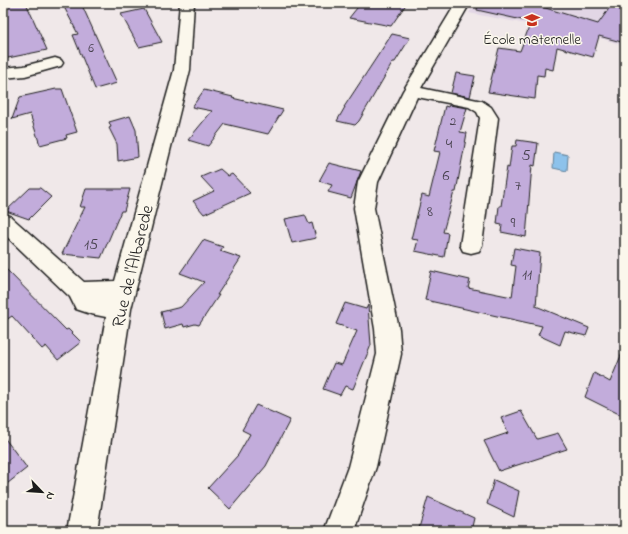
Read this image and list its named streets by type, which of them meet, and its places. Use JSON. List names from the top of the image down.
{
  "streets": {
    "street": ["Rue de l'Albarede"]
  },
  "places": {
    "school or university": ["École maternelle"]
  },
  "house_numbers": [
    "6",
    "2",
    "4",
    "5",
    "6",
    "7",
    "8",
    "9",
    "15",
    "11"
  ],
  "north": "bottom right"
}
